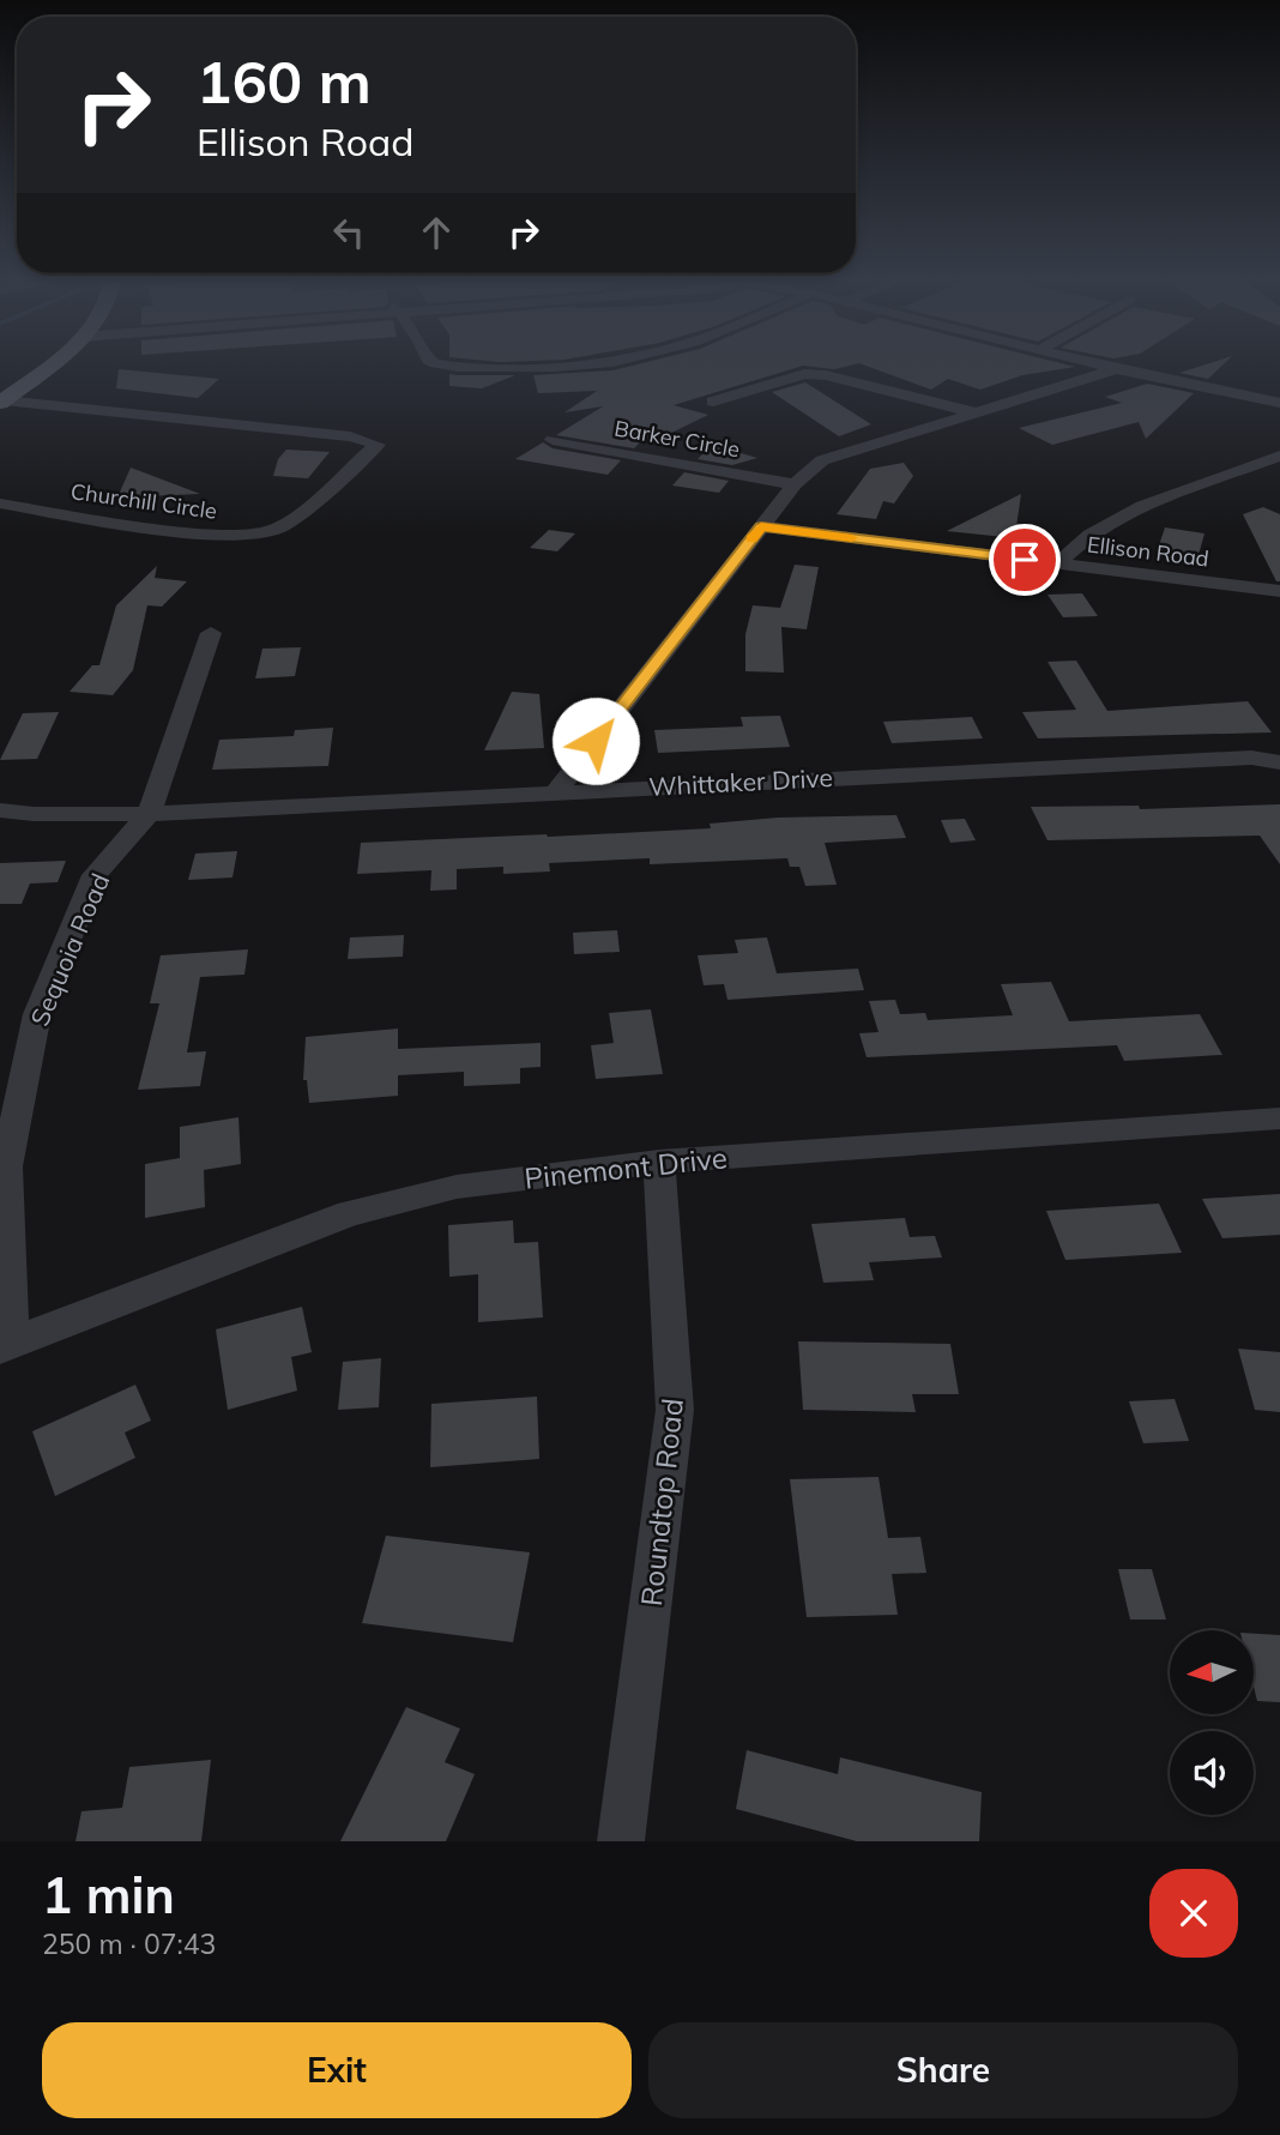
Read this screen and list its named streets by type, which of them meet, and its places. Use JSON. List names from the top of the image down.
{
  "streets": {
    "street": [
      "Barker Circle",
      "Churchill Circle",
      "Ellison Road",
      "Whittaker Drive",
      "Sequoia Road",
      "Pinemont Drive",
      "Roundtop Road"
    ]
  },
  "crossings": [
    ["Whittaker Drive", "Sequoia Road"],
    ["Sequoia Road", "Pinemont Drive"],
    ["Pinemont Drive", "Roundtop Road"]
  ],
  "north": "left",
  "page": {
    "turn": ["160 m", "Ellison Road"],
    "heading": ["1 min", "250 m · 07:43"],
    "buttons": ["Exit", "Share"]
  }
}
